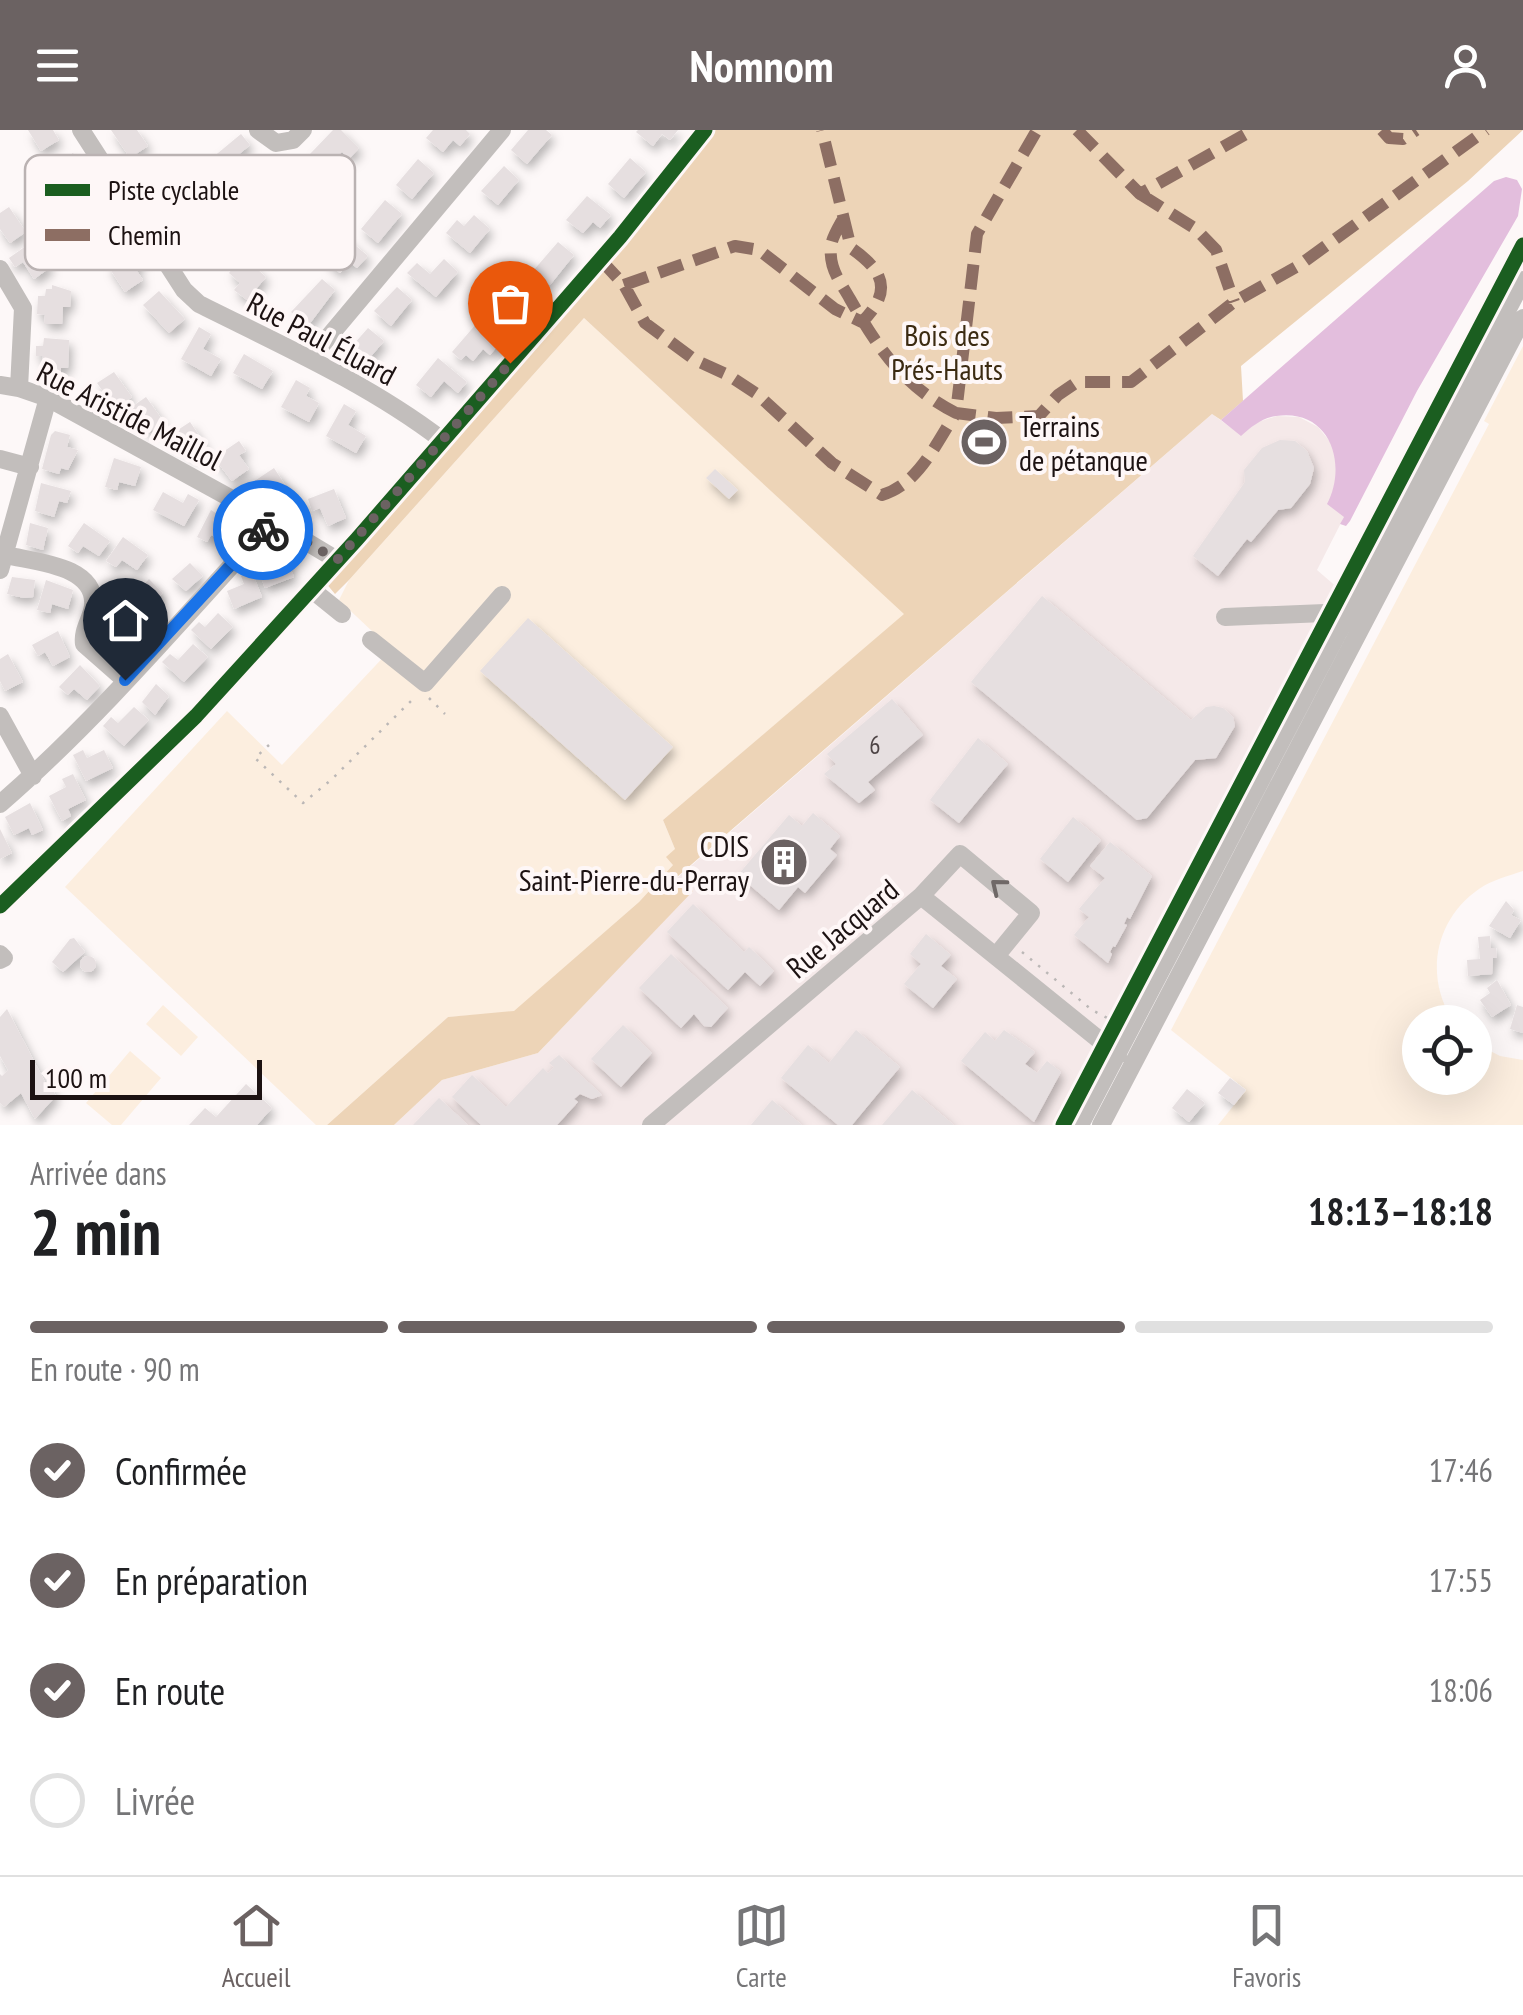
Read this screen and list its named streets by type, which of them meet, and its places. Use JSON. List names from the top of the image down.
{
  "streets": {
    "street": ["Rue Paul Éluard", "Rue Aristide Maillol", "Rue Jacquard"]
  },
  "parks": ["Bois des Prés-Hauts"],
  "places": {
    "sports": ["Terrains de pétanque"],
    "building": ["CDIS Saint-Pierre-du-Perray"]
  },
  "house_numbers": ["6"],
  "legend": ["Piste cyclable", "Chemin"],
  "scale_bar": "100 m",
  "page": {
    "header": "Nomnom",
    "scale": "100 m",
    "heading": ["2 min", "Arrivée dans", "18:13–18:18"],
    "bar": "En route · 90 m",
    "list": [
      ["Confirmée", "17:46"],
      ["En préparation", "17:55"],
      ["En route", "18:06"],
      "Livrée"
    ],
    "tabs": ["Accueil", "Carte", "Favoris"]
  }
}
